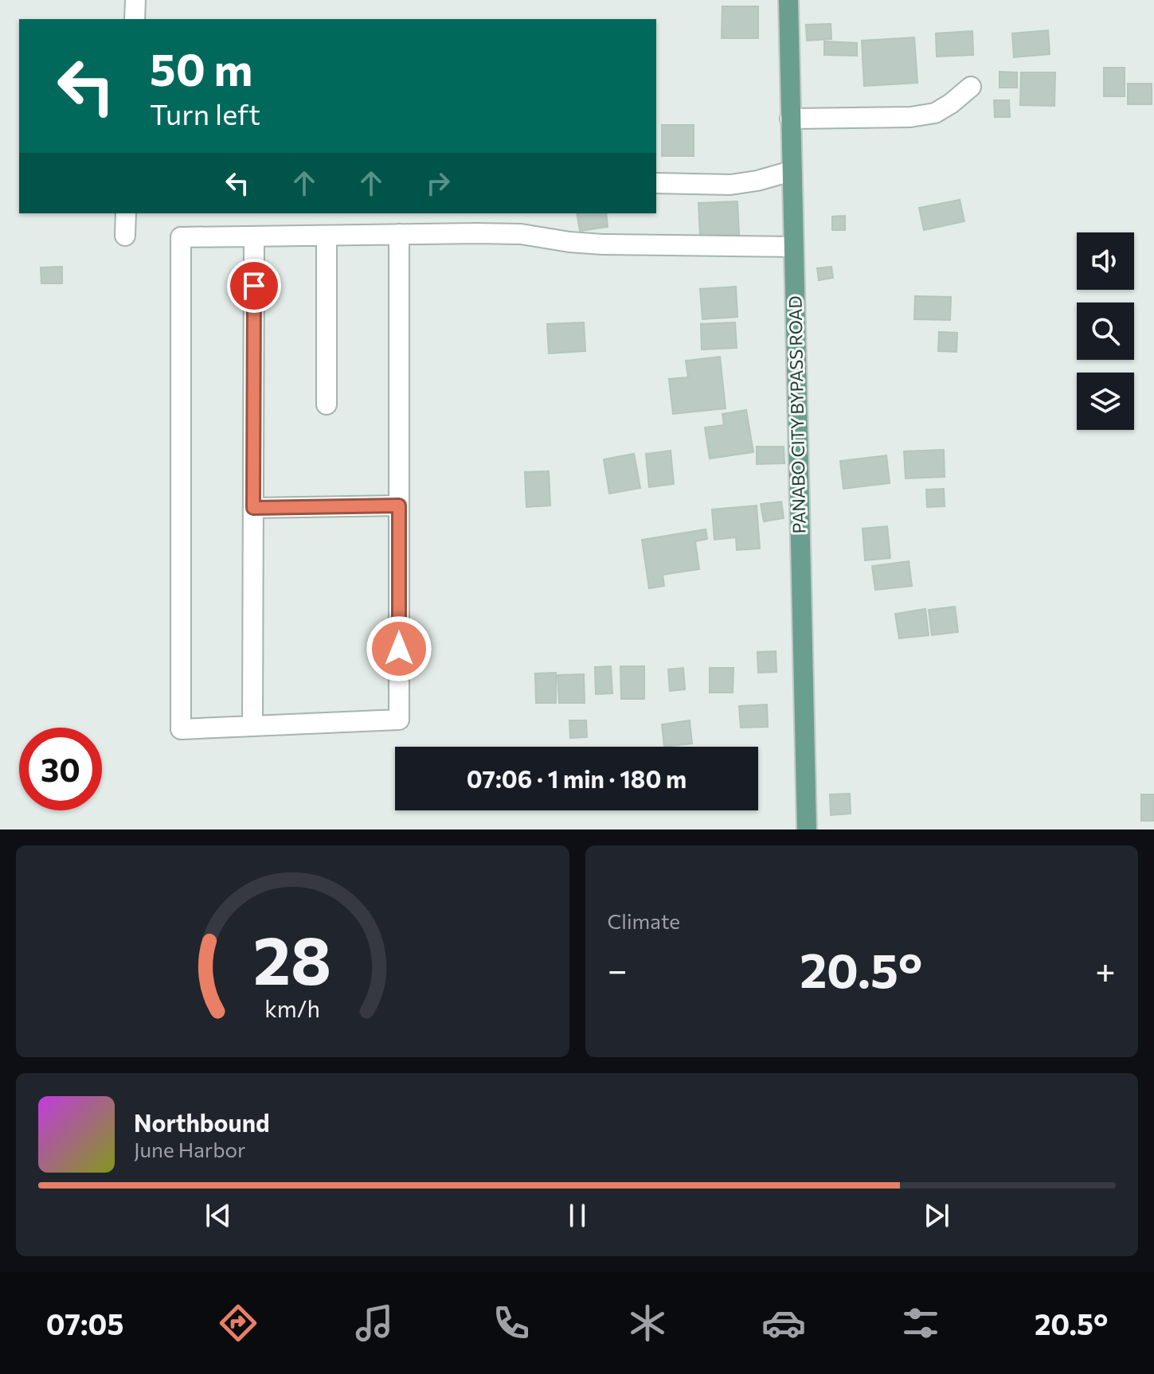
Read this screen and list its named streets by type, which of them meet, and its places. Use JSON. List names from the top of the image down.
{
  "streets": {
    "main road": ["PANABO CITY BYPASS ROAD"]
  },
  "page": {
    "turn": ["50 m", "Turn left"],
    "limit": "30",
    "trip": "07:06 · 1 min · 180 m",
    "tile": "Climate",
    "heat": ["−", "20.5°", "+"],
    "song": ["Northbound", "June Harbor"],
    "tabs": ["07:05", "20.5°"],
    "gauge": ["28", "km/h"]
  }
}
